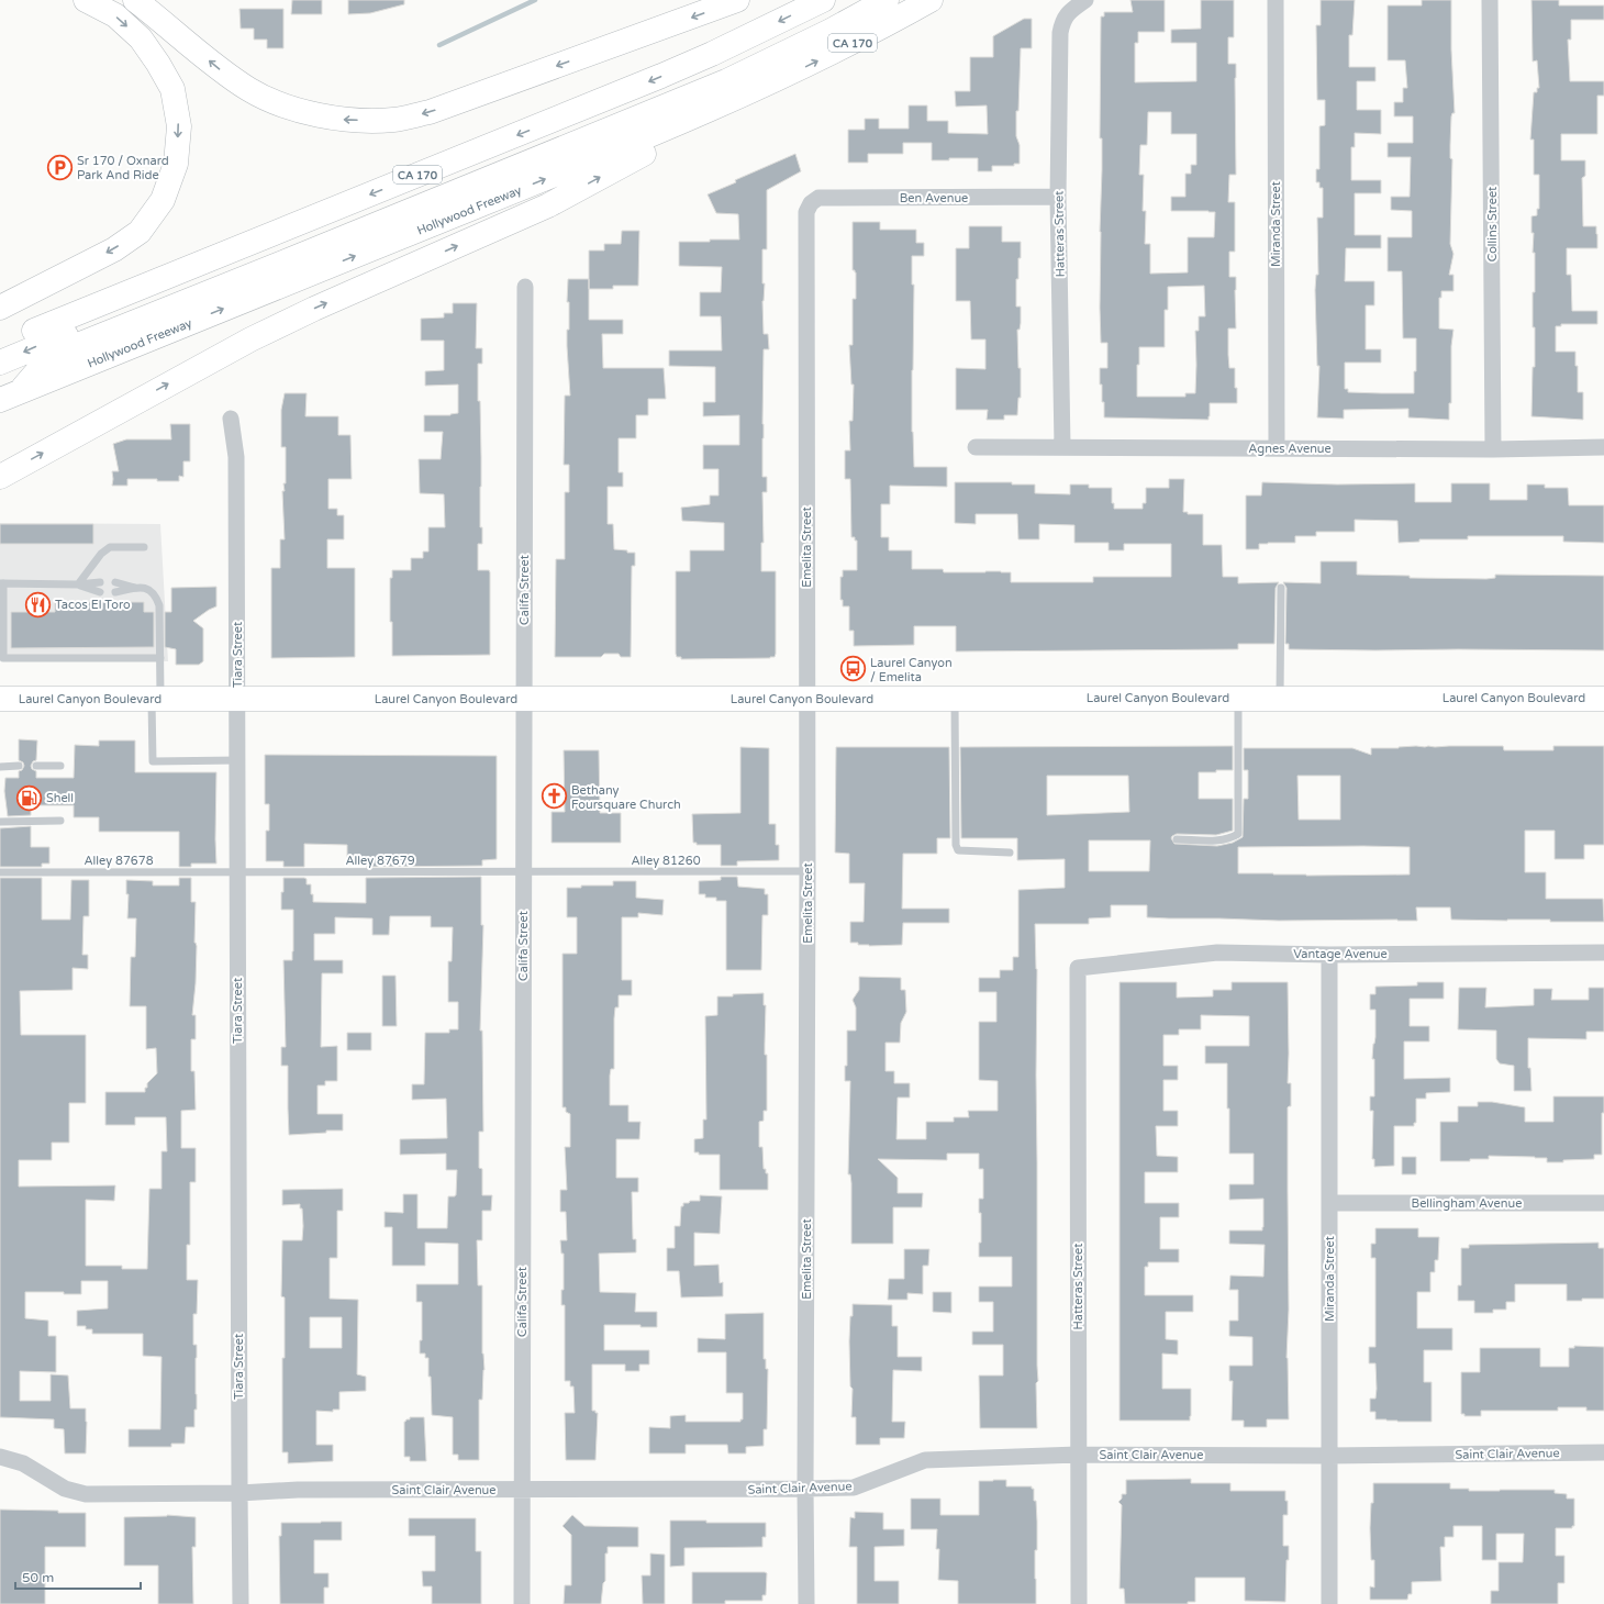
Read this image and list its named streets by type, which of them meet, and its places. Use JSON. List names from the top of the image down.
{
  "streets": {
    "main road": ["CA 170", "Hollywood Freeway", "Laurel Canyon Boulevard"],
    "street": [
      "Ben Avenue",
      "Miranda Street",
      "Collins Street",
      "Hatteras Street",
      "Agnes Avenue",
      "Emelita Street",
      "Califa Street",
      "Tiara Street",
      "Vantage Avenue",
      "Bellingham Avenue",
      "Saint Clair Avenue"
    ],
    "lane": ["Alley 87678", "Alley 87679", "Alley 81260"]
  },
  "crossings": [
    ["Ben Avenue", "Hatteras Street"],
    ["Ben Avenue", "Emelita Street"],
    ["Miranda Street", "Agnes Avenue"],
    ["Miranda Street", "Vantage Avenue"],
    ["Miranda Street", "Bellingham Avenue"],
    ["Miranda Street", "Saint Clair Avenue"],
    ["Collins Street", "Agnes Avenue"],
    ["Hatteras Street", "Agnes Avenue"],
    ["Hatteras Street", "Vantage Avenue"],
    ["Hatteras Street", "Saint Clair Avenue"],
    ["Emelita Street", "Laurel Canyon Boulevard"],
    ["Emelita Street", "Alley 81260"],
    ["Emelita Street", "Saint Clair Avenue"],
    ["Califa Street", "Laurel Canyon Boulevard"],
    ["Califa Street", "Alley 87679"],
    ["Califa Street", "Alley 81260"],
    ["Califa Street", "Saint Clair Avenue"],
    ["Tiara Street", "Laurel Canyon Boulevard"],
    ["Tiara Street", "Alley 87678"],
    ["Tiara Street", "Alley 87679"],
    ["Tiara Street", "Saint Clair Avenue"],
    ["Alley 87678", "Alley 87679"],
    ["Alley 87679", "Alley 81260"]
  ],
  "places": {
    "parking": ["Sr 170 / Oxnard Park And Ride"],
    "restaurant": ["Tacos El Toro"],
    "bus stop": ["Laurel Canyon / Emelita"],
    "church": ["Bethany Foursquare Church"],
    "fuel station": ["Shell"]
  },
  "scale_bar": "50 m"
}
